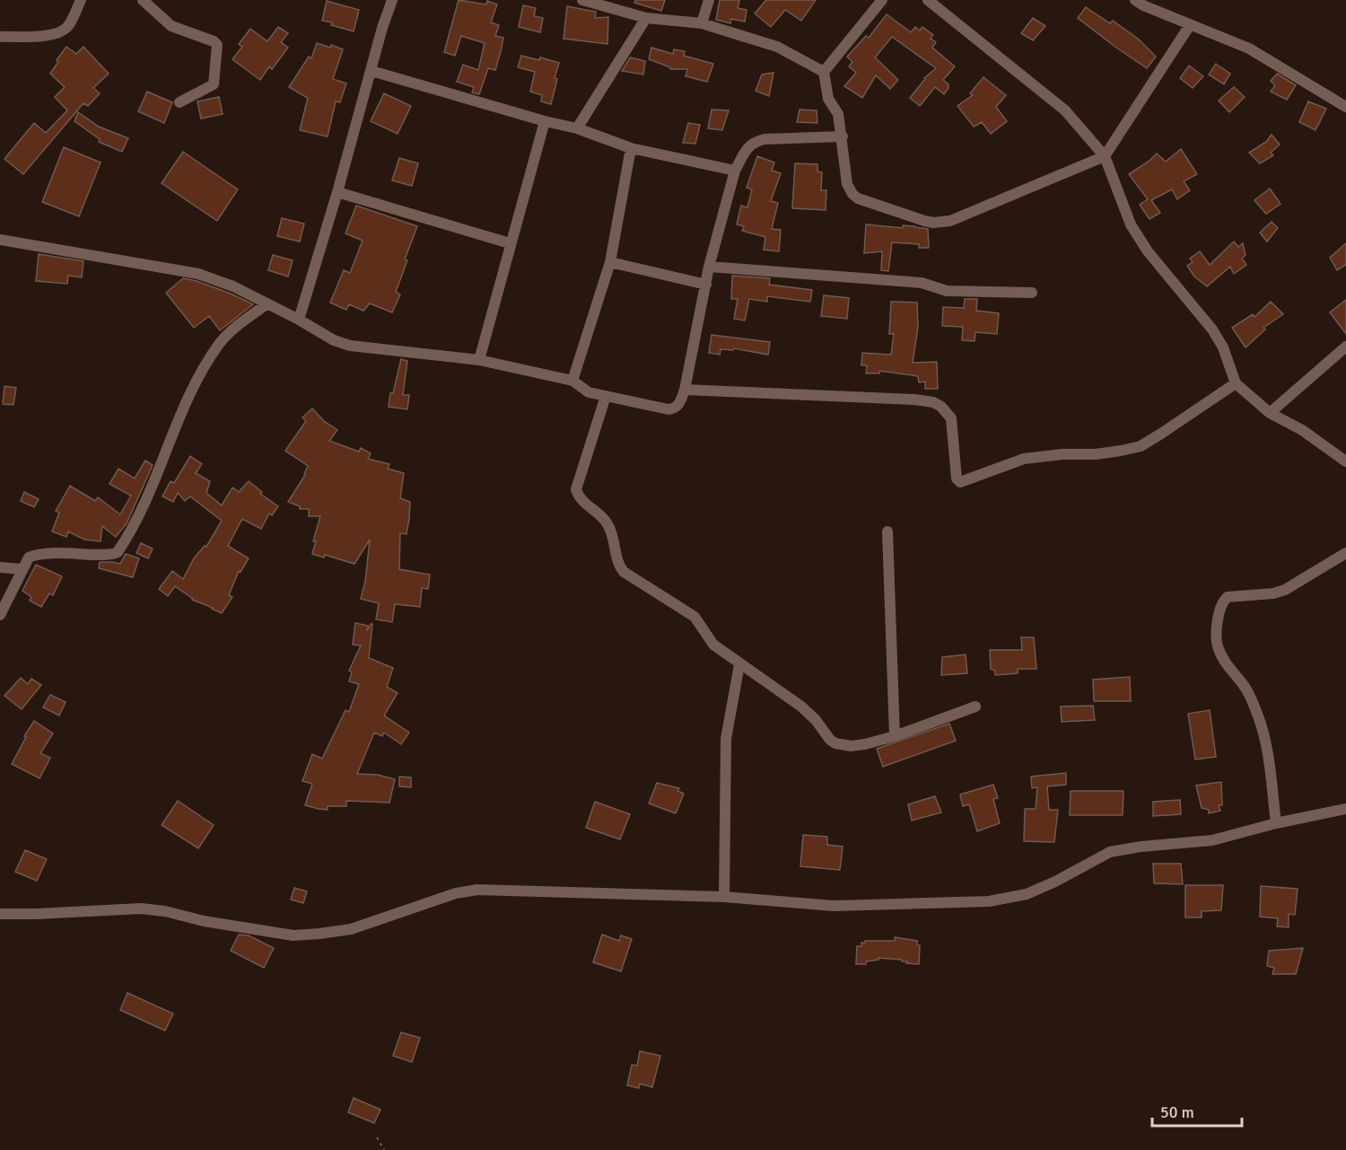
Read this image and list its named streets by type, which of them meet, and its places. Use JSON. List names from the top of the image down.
{
  "scale_bar": "50 m"
}
